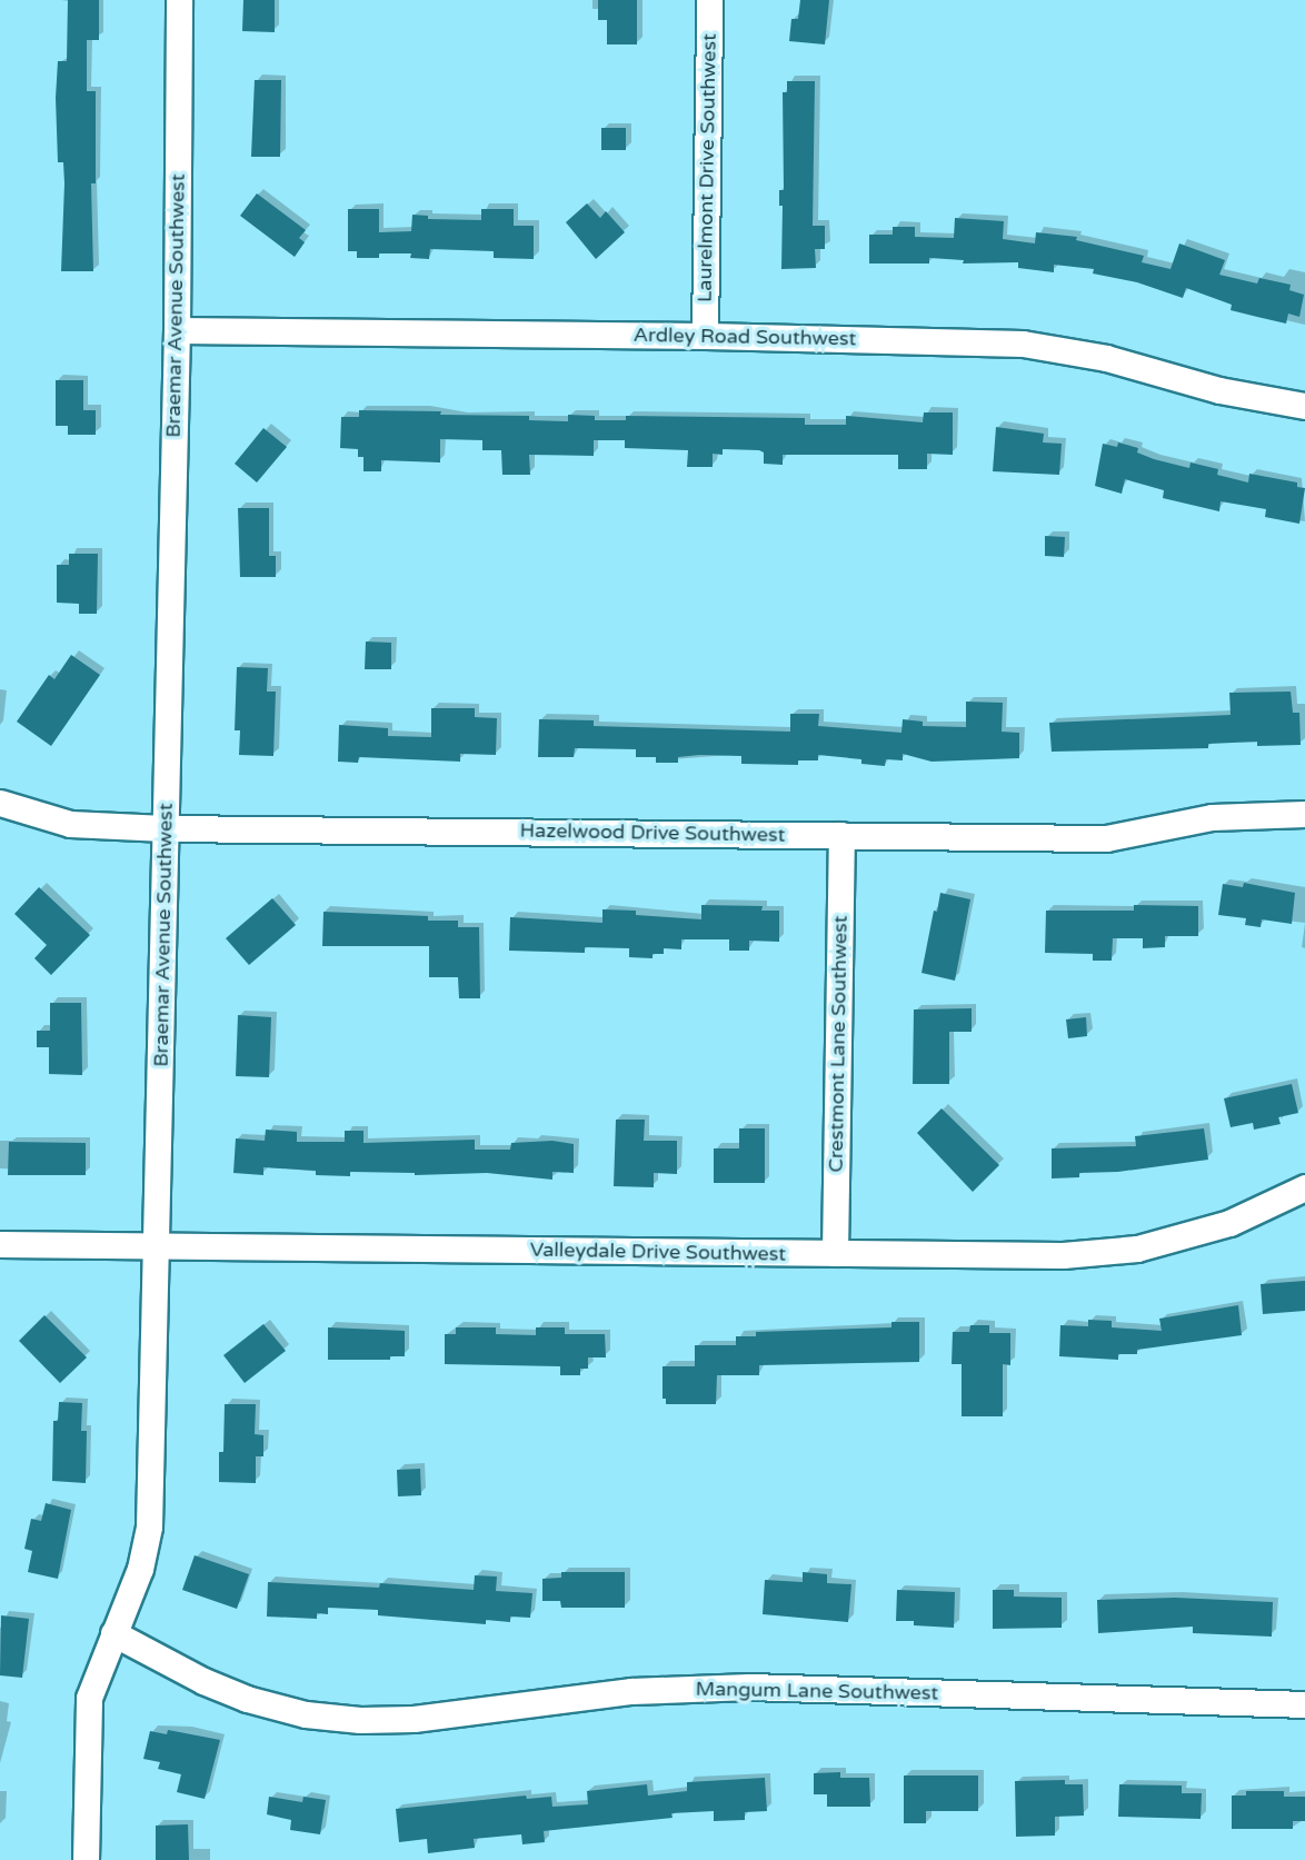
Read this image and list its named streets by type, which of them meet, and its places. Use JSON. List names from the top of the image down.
{
  "streets": {
    "street": [
      "Laurelmont Drive Southwest",
      "Braemar Avenue Southwest",
      "Ardley Road Southwest",
      "Hazelwood Drive Southwest",
      "Crestmont Lane Southwest",
      "Valleydale Drive Southwest",
      "Mangum Lane Southwest"
    ]
  },
  "crossings": [
    ["Laurelmont Drive Southwest", "Ardley Road Southwest"],
    ["Braemar Avenue Southwest", "Ardley Road Southwest"],
    ["Braemar Avenue Southwest", "Hazelwood Drive Southwest"],
    ["Braemar Avenue Southwest", "Valleydale Drive Southwest"],
    ["Braemar Avenue Southwest", "Mangum Lane Southwest"],
    ["Hazelwood Drive Southwest", "Crestmont Lane Southwest"],
    ["Crestmont Lane Southwest", "Valleydale Drive Southwest"]
  ]
}
